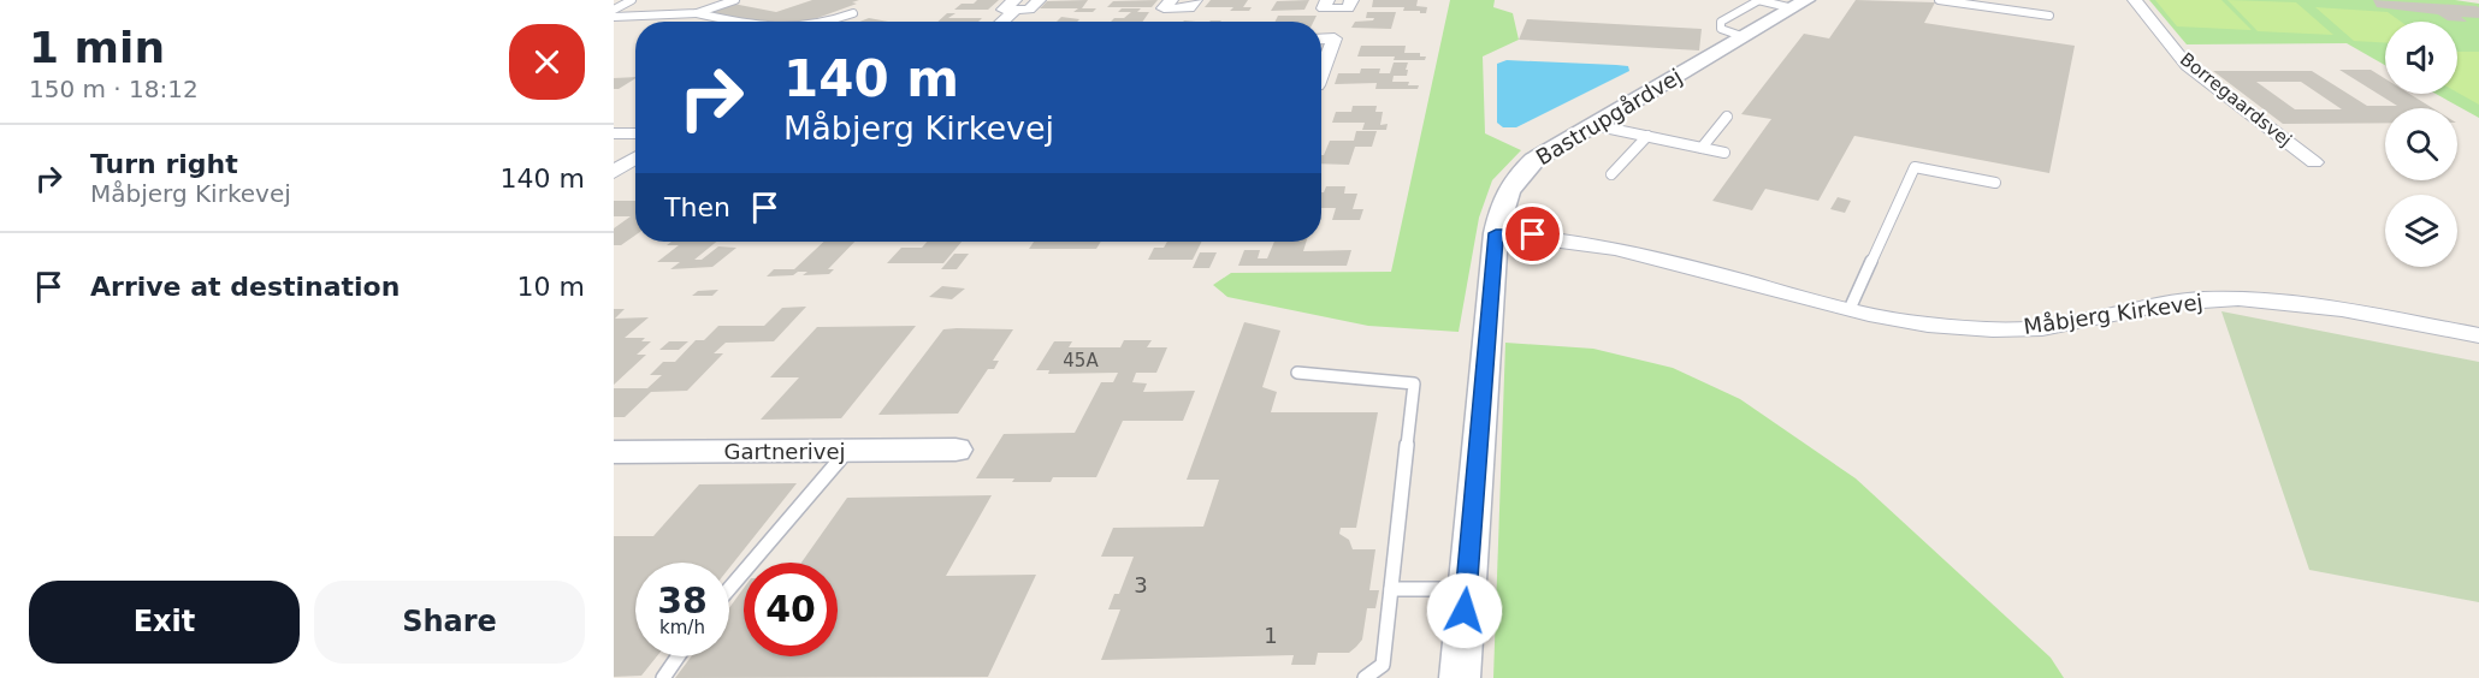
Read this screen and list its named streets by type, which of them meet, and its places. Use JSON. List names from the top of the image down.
{
  "streets": {
    "street": [
      "Borregaardsvej",
      "Bastrupgårdvej",
      "Måbjerg Kirkevej",
      "Gartnerivej"
    ]
  },
  "crossings": [
    ["Bastrupgårdvej", "Måbjerg Kirkevej"]
  ],
  "house_numbers": ["45A", "3", "1"],
  "page": {
    "heading": ["1 min", "150 m · 18:12"],
    "turn": ["140 m", "Måbjerg Kirkevej"],
    "list": [
      {
        "name": "Turn right",
        "note": "Måbjerg Kirkevej",
        "value": "140 m"
      },
      {
        "name": "Arrive at destination",
        "value": "10 m"
      }
    ],
    "then": "Then",
    "speed": "38 km/h",
    "limit": "40",
    "buttons": ["Exit", "Share"]
  }
}
